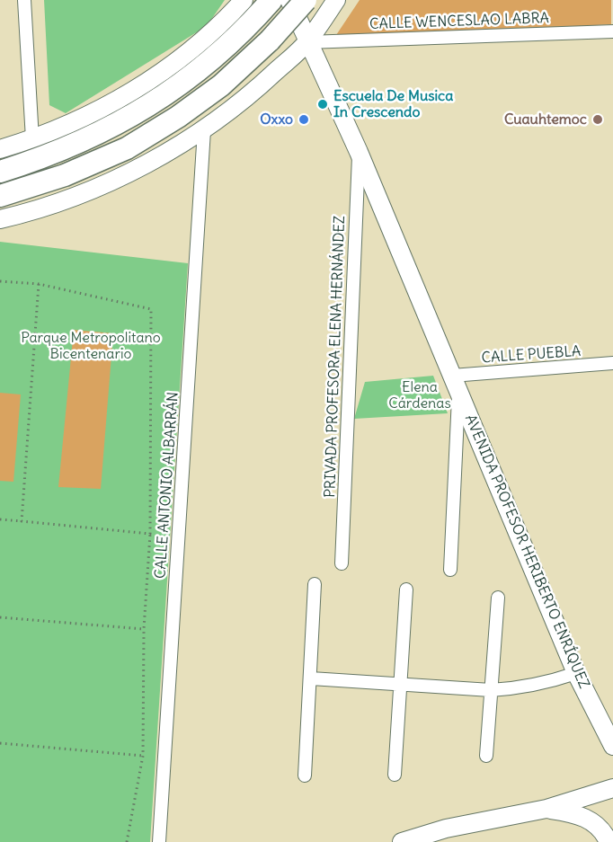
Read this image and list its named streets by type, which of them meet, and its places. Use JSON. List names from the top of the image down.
{
  "streets": {
    "main road": ["AVENIDA PROFESOR HERIBERTO ENRÍQUEZ"],
    "street": [
      "CALLE WENCESLAO LABRA",
      "CALLE PUEBLA",
      "PRIVADA PROFESORA ELENA HERNÁNDEZ",
      "CALLE ANTONIO ALBARRÁN"
    ]
  },
  "crossings": [
    ["CALLE WENCESLAO LABRA", "AVENIDA PROFESOR HERIBERTO ENRÍQUEZ"],
    ["CALLE PUEBLA", "AVENIDA PROFESOR HERIBERTO ENRÍQUEZ"],
    ["PRIVADA PROFESORA ELENA HERNÁNDEZ", "AVENIDA PROFESOR HERIBERTO ENRÍQUEZ"]
  ],
  "parks": ["Parque Metropolitano Bicentenario", "Elena Cárdenas"],
  "places": ["Escuela De Musica In Crescendo", "Oxxo", "Cuauhtemoc"]
}
